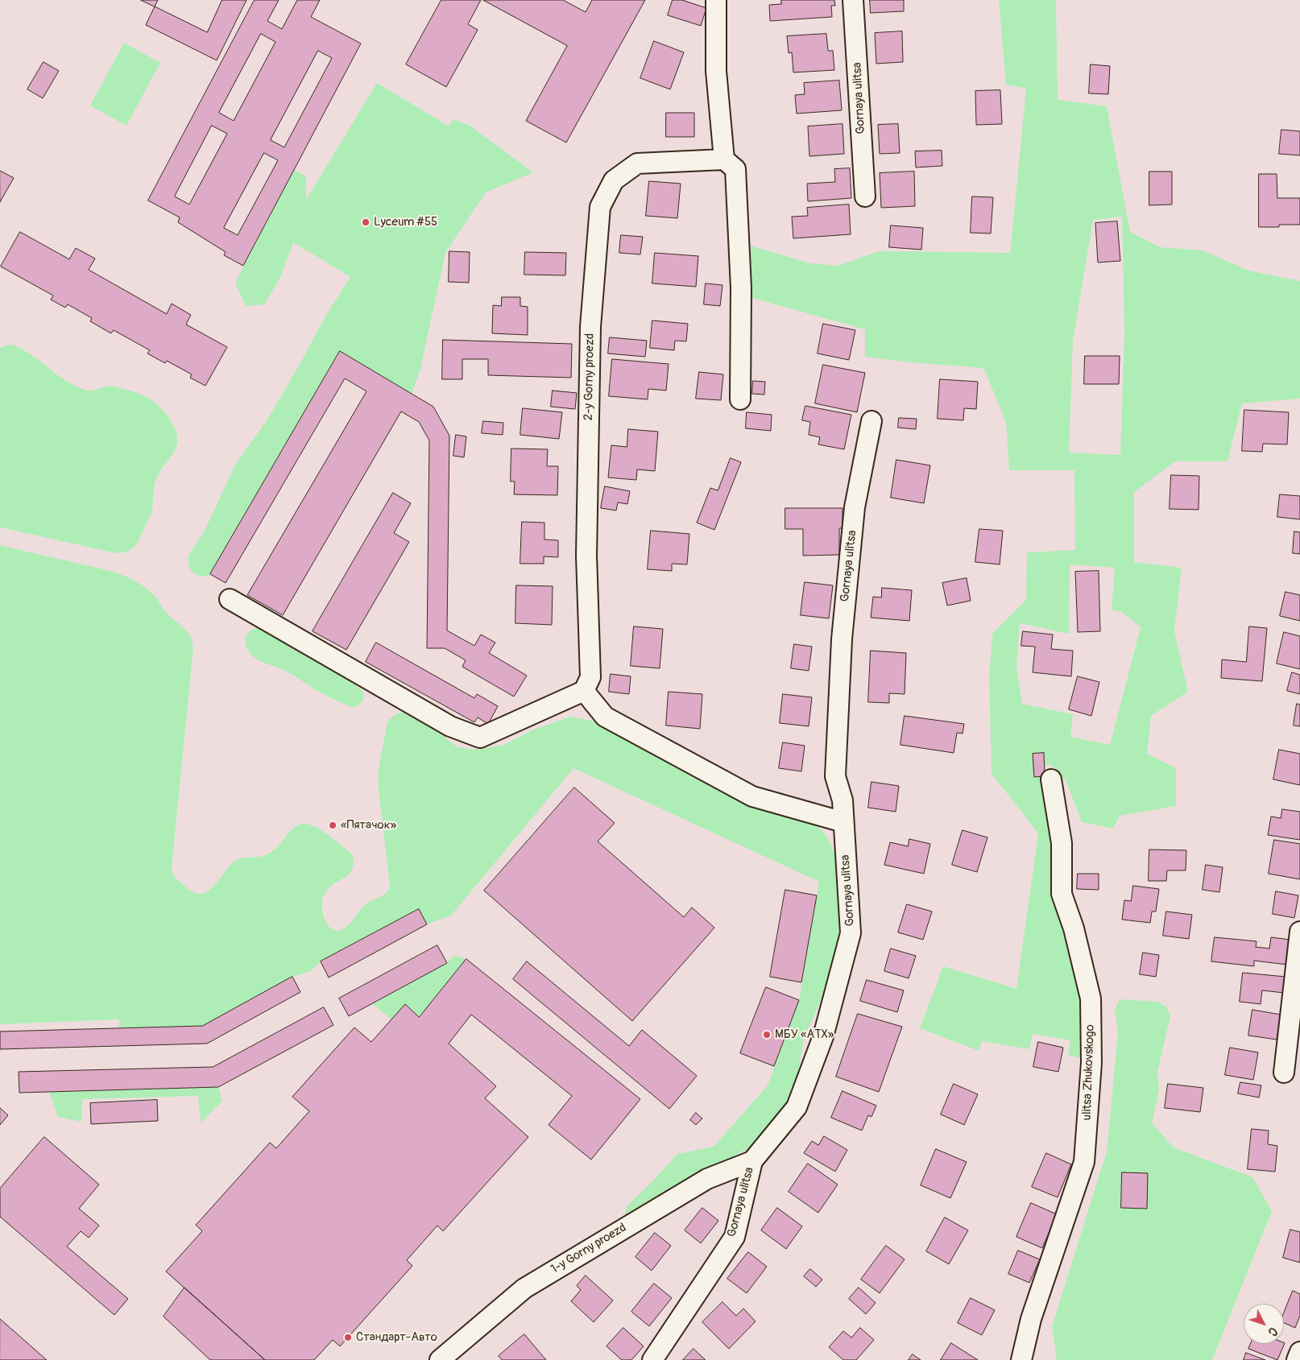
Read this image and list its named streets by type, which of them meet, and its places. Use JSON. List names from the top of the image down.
{
  "streets": {
    "street": [
      "Gornaya ulitsa",
      "2-y Gorny proezd",
      "ulitsa Zhukovskogo",
      "1-y Gorny proezd"
    ]
  },
  "crossings": [
    ["Gornaya ulitsa", "1-y Gorny proezd"]
  ],
  "places": [
    "Lyceum #55",
    "«Пятачок»",
    "МБУ «АТХ»",
    "Стандарт-Авто"
  ],
  "north": "bottom right"
}
